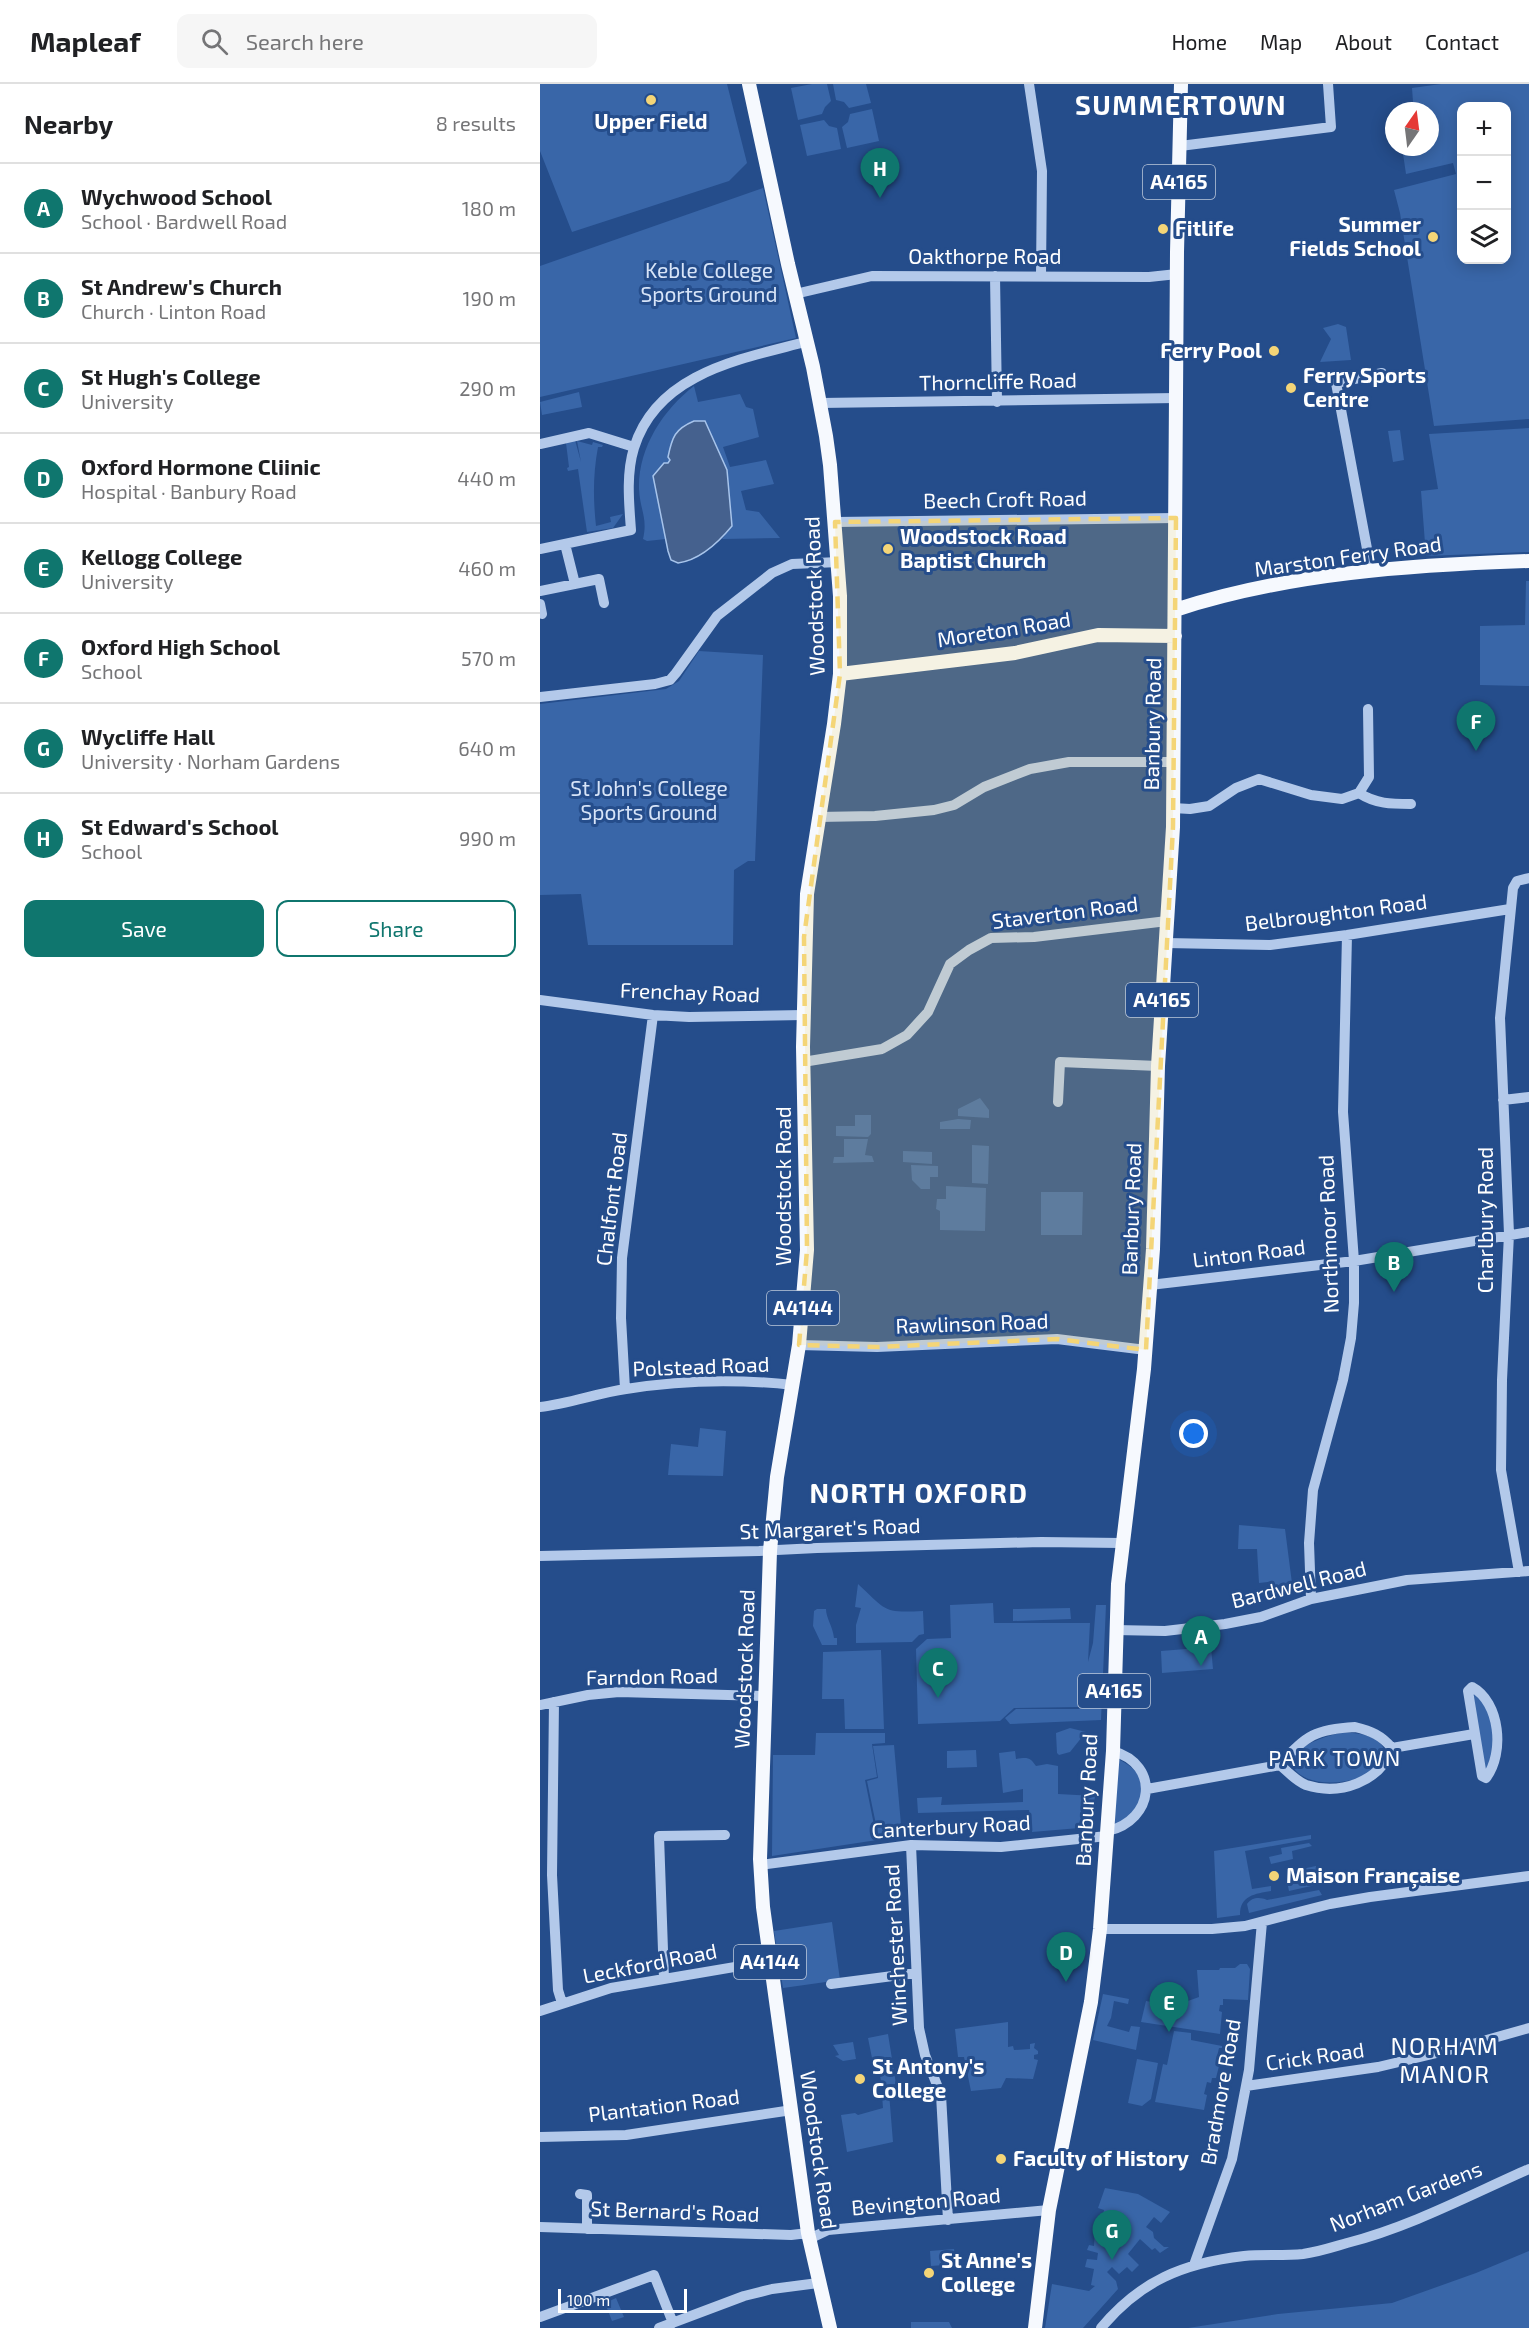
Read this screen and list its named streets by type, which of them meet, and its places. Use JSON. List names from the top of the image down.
{
  "streets": {
    "main road": [
      "A4165",
      "Marston Ferry Road",
      "Woodstock Road",
      "Moreton Road",
      "Banbury Road",
      "A4144"
    ],
    "street": [
      "Oakthorpe Road",
      "Thorncliffe Road",
      "Beech Croft Road",
      "Staverton Road",
      "Belbroughton Road",
      "Frenchay Road",
      "Chalfont Road",
      "Charlbury Road",
      "Northmoor Road",
      "Linton Road",
      "Rawlinson Road",
      "Polstead Road",
      "St Margaret's Road",
      "Bardwell Road",
      "Farndon Road",
      "Canterbury Road",
      "Winchester Road",
      "Leckford Road",
      "Crick Road",
      "Bradmore Road",
      "Plantation Road",
      "Norham Gardens",
      "Bevington Road",
      "St Bernard's Road"
    ]
  },
  "crossings": [
    ["Oakthorpe Road", "Woodstock Road"],
    ["Oakthorpe Road", "Banbury Road"],
    ["Thorncliffe Road", "Woodstock Road"],
    ["Thorncliffe Road", "Banbury Road"],
    ["Beech Croft Road", "Woodstock Road"],
    ["Beech Croft Road", "Banbury Road"],
    ["Marston Ferry Road", "Banbury Road"],
    ["Woodstock Road", "Moreton Road"],
    ["Woodstock Road", "Staverton Road"],
    ["Woodstock Road", "Frenchay Road"],
    ["Woodstock Road", "Rawlinson Road"],
    ["Woodstock Road", "Polstead Road"],
    ["Woodstock Road", "St Margaret's Road"],
    ["Woodstock Road", "Farndon Road"],
    ["Woodstock Road", "Canterbury Road"],
    ["Woodstock Road", "Leckford Road"],
    ["Woodstock Road", "Plantation Road"],
    ["Woodstock Road", "Bevington Road"],
    ["Woodstock Road", "St Bernard's Road"],
    ["Moreton Road", "Banbury Road"],
    ["Banbury Road", "Staverton Road"],
    ["Banbury Road", "Belbroughton Road"],
    ["Banbury Road", "Linton Road"],
    ["Banbury Road", "Rawlinson Road"],
    ["Banbury Road", "St Margaret's Road"],
    ["Banbury Road", "Bardwell Road"],
    ["Banbury Road", "Canterbury Road"],
    ["Banbury Road", "Bevington Road"],
    ["Belbroughton Road", "Charlbury Road"],
    ["Belbroughton Road", "Northmoor Road"],
    ["Frenchay Road", "Chalfont Road"],
    ["Chalfont Road", "Polstead Road"],
    ["Charlbury Road", "Linton Road"],
    ["Charlbury Road", "Bardwell Road"],
    ["Northmoor Road", "Linton Road"],
    ["Northmoor Road", "Bardwell Road"],
    ["Canterbury Road", "Winchester Road"],
    ["Winchester Road", "Bevington Road"],
    ["Crick Road", "Bradmore Road"],
    ["Bradmore Road", "Norham Gardens"],
    ["Bevington Road", "St Bernard's Road"]
  ],
  "districts": [
    "SUMMERTOWN",
    "NORTH OXFORD",
    "PARK TOWN",
    "NORHAM MANOR"
  ],
  "parks": ["Keble College Sports Ground", "St John's College Sports Ground"],
  "places": [
    "Upper Field",
    "Fitlife",
    "Summer Fields School",
    "Ferry Pool",
    "Ferry Sports Centre",
    "Woodstock Road Baptist Church",
    "Maison Française",
    "St Antony's College",
    "Faculty of History",
    "St Anne's College"
  ],
  "scale_bar": "100 m",
  "north": "top",
  "page": {
    "header": "Mapleaf",
    "search": "Search here",
    "nav": [
      "Home",
      "Map",
      "About",
      "Contact"
    ],
    "heading": ["Nearby", "8 results"],
    "map_buttons": ["+", "−"],
    "pins": [
      "H",
      "F",
      "B",
      "A",
      "C",
      "D",
      "E",
      "G"
    ],
    "list": [
      {
        "mark": "A",
        "name": "Wychwood School",
        "note": "School · Bardwell Road",
        "value": "180 m"
      },
      {
        "mark": "B",
        "name": "St Andrew's Church",
        "note": "Church · Linton Road",
        "value": "190 m"
      },
      {
        "mark": "C",
        "name": "St Hugh's College",
        "note": "University",
        "value": "290 m"
      },
      {
        "mark": "D",
        "name": "Oxford Hormone Cliinic",
        "note": "Hospital · Banbury Road",
        "value": "440 m"
      },
      {
        "mark": "E",
        "name": "Kellogg College",
        "note": "University",
        "value": "460 m"
      },
      {
        "mark": "F",
        "name": "Oxford High School",
        "note": "School",
        "value": "570 m"
      },
      {
        "mark": "G",
        "name": "Wycliffe Hall",
        "note": "University · Norham Gardens",
        "value": "640 m"
      },
      {
        "mark": "H",
        "name": "St Edward's School",
        "note": "School",
        "value": "990 m"
      }
    ],
    "buttons": ["Save", "Share"],
    "scale": "100 m"
  }
}
